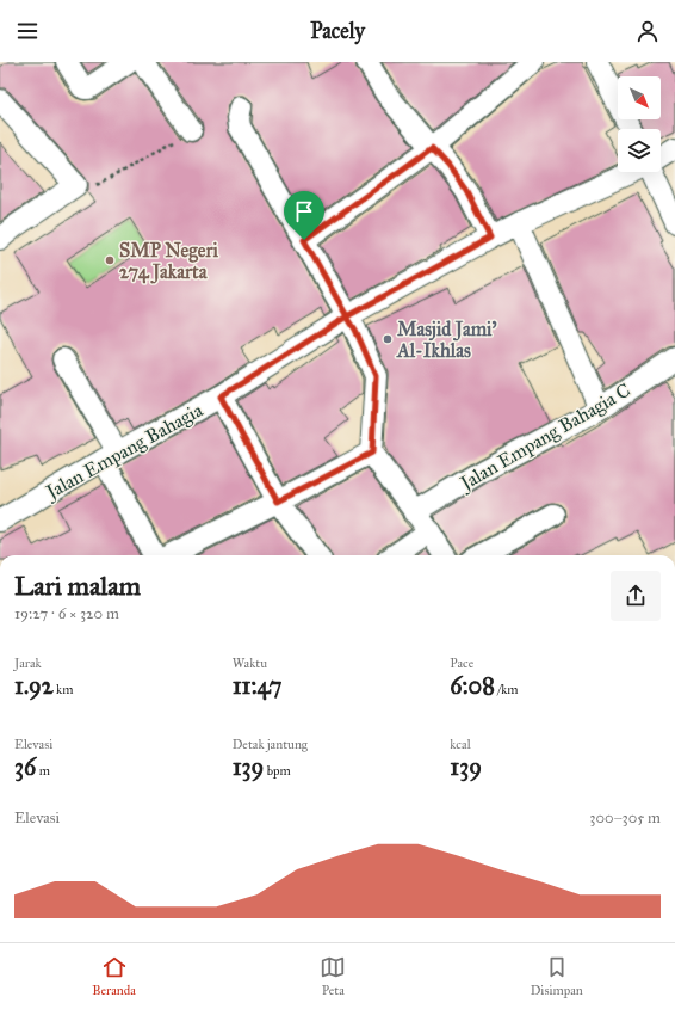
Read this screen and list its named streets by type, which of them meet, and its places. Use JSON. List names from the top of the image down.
{
  "streets": {
    "street": ["Jalan Empang Bahagia C", "Jalan Empang Bahagia"]
  },
  "places": ["SMP Negeri 274 Jakarta", "Masjid Jami' Al-Ikhlas"],
  "north": "bottom right",
  "page": {
    "header": "Pacely",
    "heading": ["Lari malam", "19:27 · 6 × 320 m"],
    "stats": [
      ["Jarak", "1.92 km"],
      ["Waktu", "11:47"],
      ["Pace", "6:08 /km"],
      ["Elevasi", "36 m"],
      ["Detak jantung", "139 bpm"],
      ["kcal", "139"]
    ],
    "chart": ["Elevasi", "300–305 m"],
    "tabs": ["Beranda", "Peta", "Disimpan"]
  }
}
